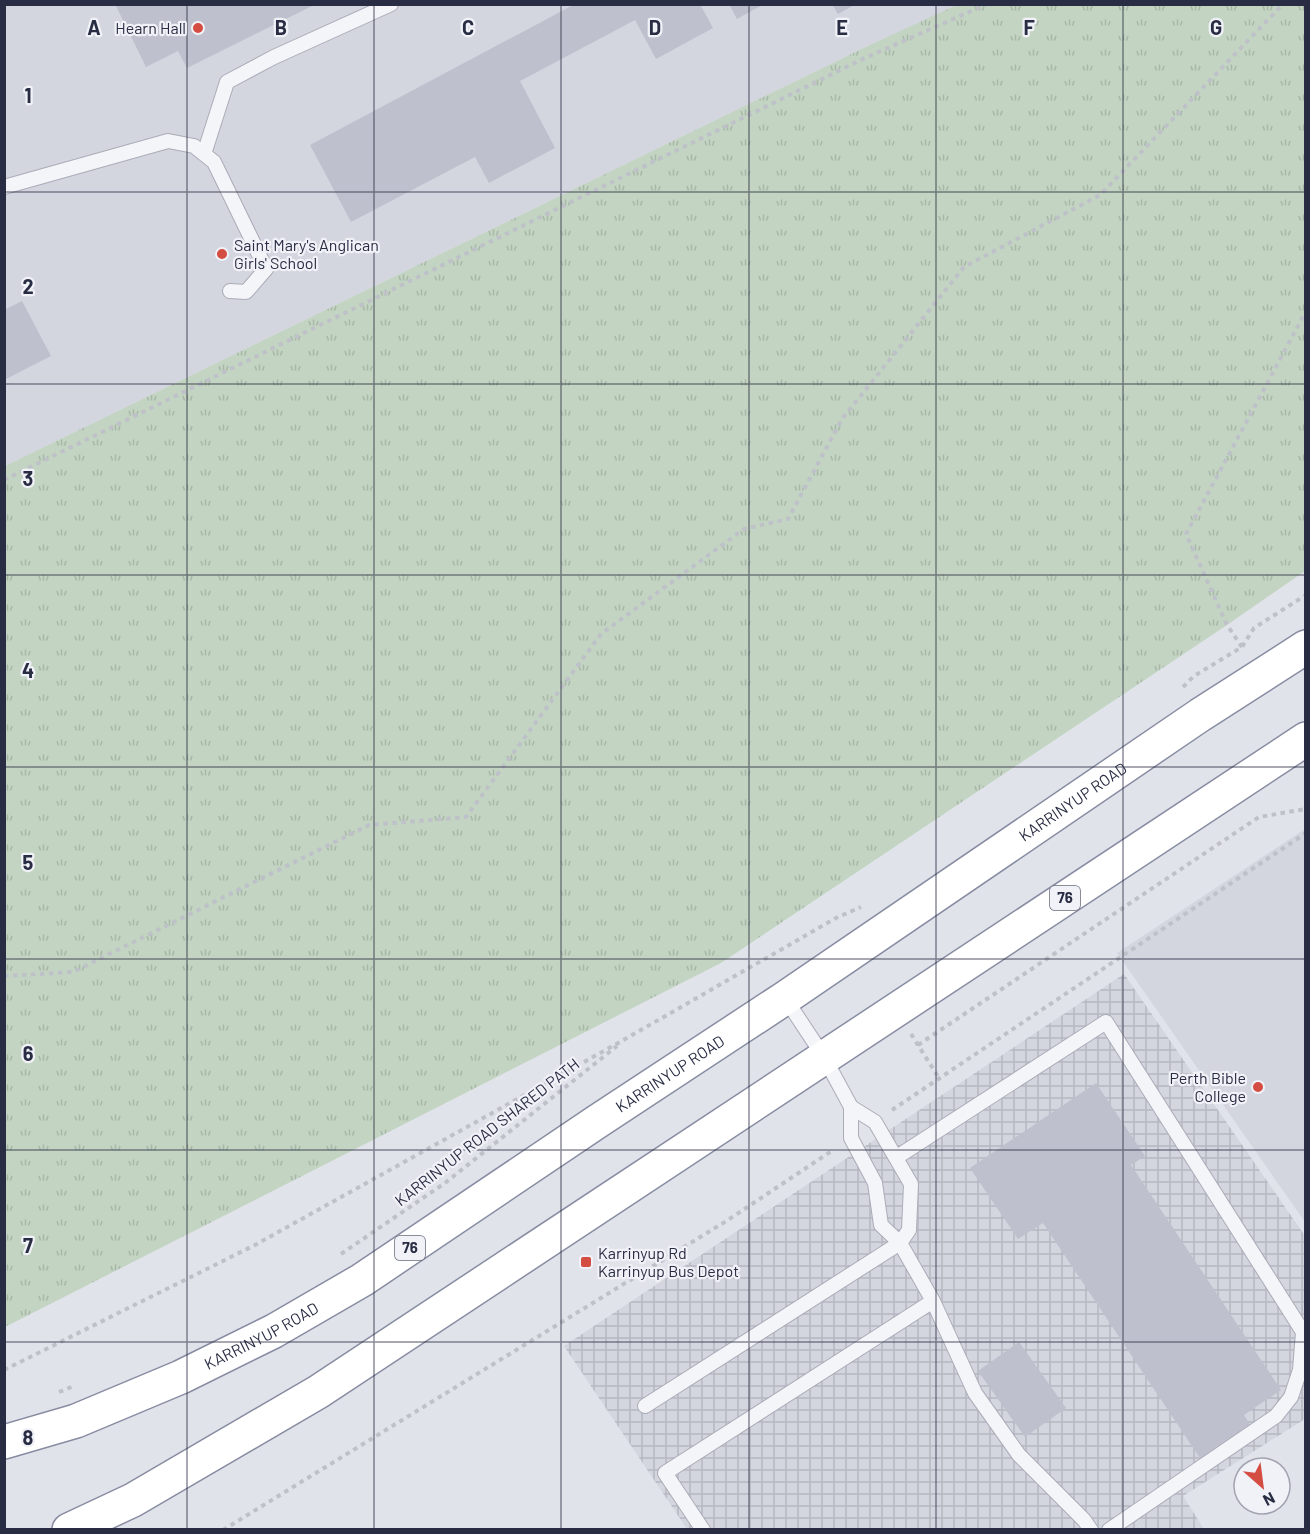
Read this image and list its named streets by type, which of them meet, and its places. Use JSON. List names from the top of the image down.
{
  "streets": {
    "highway": ["KARRINYUP ROAD", "76"],
    "path": ["KARRINYUP ROAD SHARED PATH"]
  },
  "places": {
    "other": ["Hearn Hall", "Saint Mary's Anglican Girls' School", "Perth Bible College"],
    "transit": ["Karrinyup Rd Karrinyup Bus Depot"]
  },
  "north": "bottom right",
  "grid": {
    "columns": [
      "A",
      "B",
      "C",
      "D",
      "E",
      "F",
      "G"
    ],
    "rows": [
      "1",
      "2",
      "3",
      "4",
      "5",
      "6",
      "7",
      "8"
    ]
  }
}
